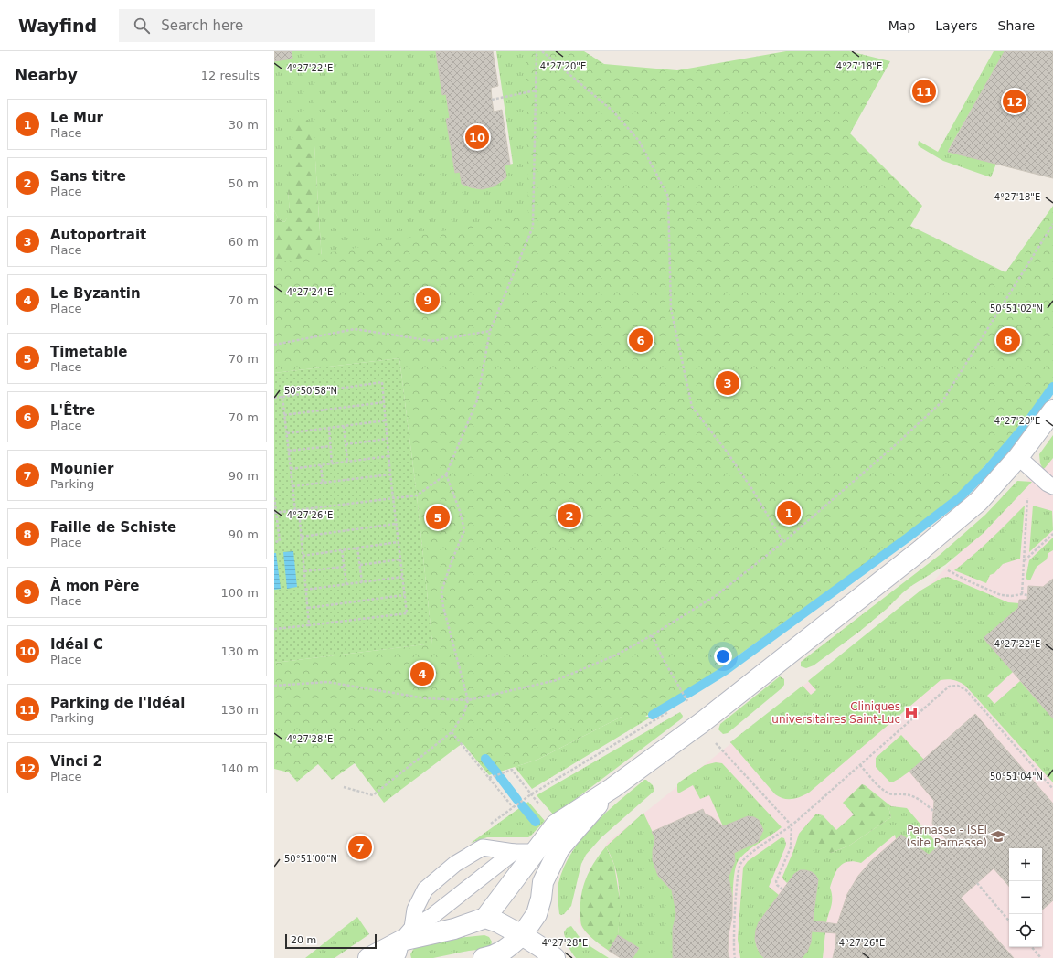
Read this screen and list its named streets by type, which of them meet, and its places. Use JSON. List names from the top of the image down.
{
  "places": {
    "hospital": ["Cliniques universitaires Saint-Luc"],
    "school or university": ["Parnasse - ISEI (site Parnasse)"]
  },
  "scale_bar": "20 m",
  "page": {
    "header": "Wayfind",
    "search": "Search here",
    "nav": ["Map", "Layers", "Share"],
    "heading": ["Nearby", "12 results"],
    "pins": [
      "11",
      "12",
      "10",
      "9",
      "6",
      "8",
      "3",
      "1",
      "2",
      "5",
      "4",
      "7"
    ],
    "list": [
      {
        "mark": "1",
        "name": "Le Mur",
        "note": "Place",
        "value": "30 m"
      },
      {
        "mark": "2",
        "name": "Sans titre",
        "note": "Place",
        "value": "50 m"
      },
      {
        "mark": "3",
        "name": "Autoportrait",
        "note": "Place",
        "value": "60 m"
      },
      {
        "mark": "4",
        "name": "Le Byzantin",
        "note": "Place",
        "value": "70 m"
      },
      {
        "mark": "5",
        "name": "Timetable",
        "note": "Place",
        "value": "70 m"
      },
      {
        "mark": "6",
        "name": "L'Être",
        "note": "Place",
        "value": "70 m"
      },
      {
        "mark": "7",
        "name": "Mounier",
        "note": "Parking",
        "value": "90 m"
      },
      {
        "mark": "8",
        "name": "Faille de Schiste",
        "note": "Place",
        "value": "90 m"
      },
      {
        "mark": "9",
        "name": "À mon Père",
        "note": "Place",
        "value": "100 m"
      },
      {
        "mark": "10",
        "name": "Idéal C",
        "note": "Place",
        "value": "130 m"
      },
      {
        "mark": "11",
        "name": "Parking de l'Idéal",
        "note": "Parking",
        "value": "130 m"
      },
      {
        "mark": "12",
        "name": "Vinci 2",
        "note": "Place",
        "value": "140 m"
      }
    ],
    "map_buttons": ["+", "−"],
    "scale": "20 m"
  },
  "coordinates": [
    "4°27'20\"E",
    "4°27'18\"E",
    "4°27'22\"E",
    "4°27'24\"E",
    "50°51'02\"N",
    "50°50'58\"N",
    "4°27'26\"E",
    "4°27'28\"E",
    "50°51'04\"N",
    "50°51'00\"N"
  ]
}
